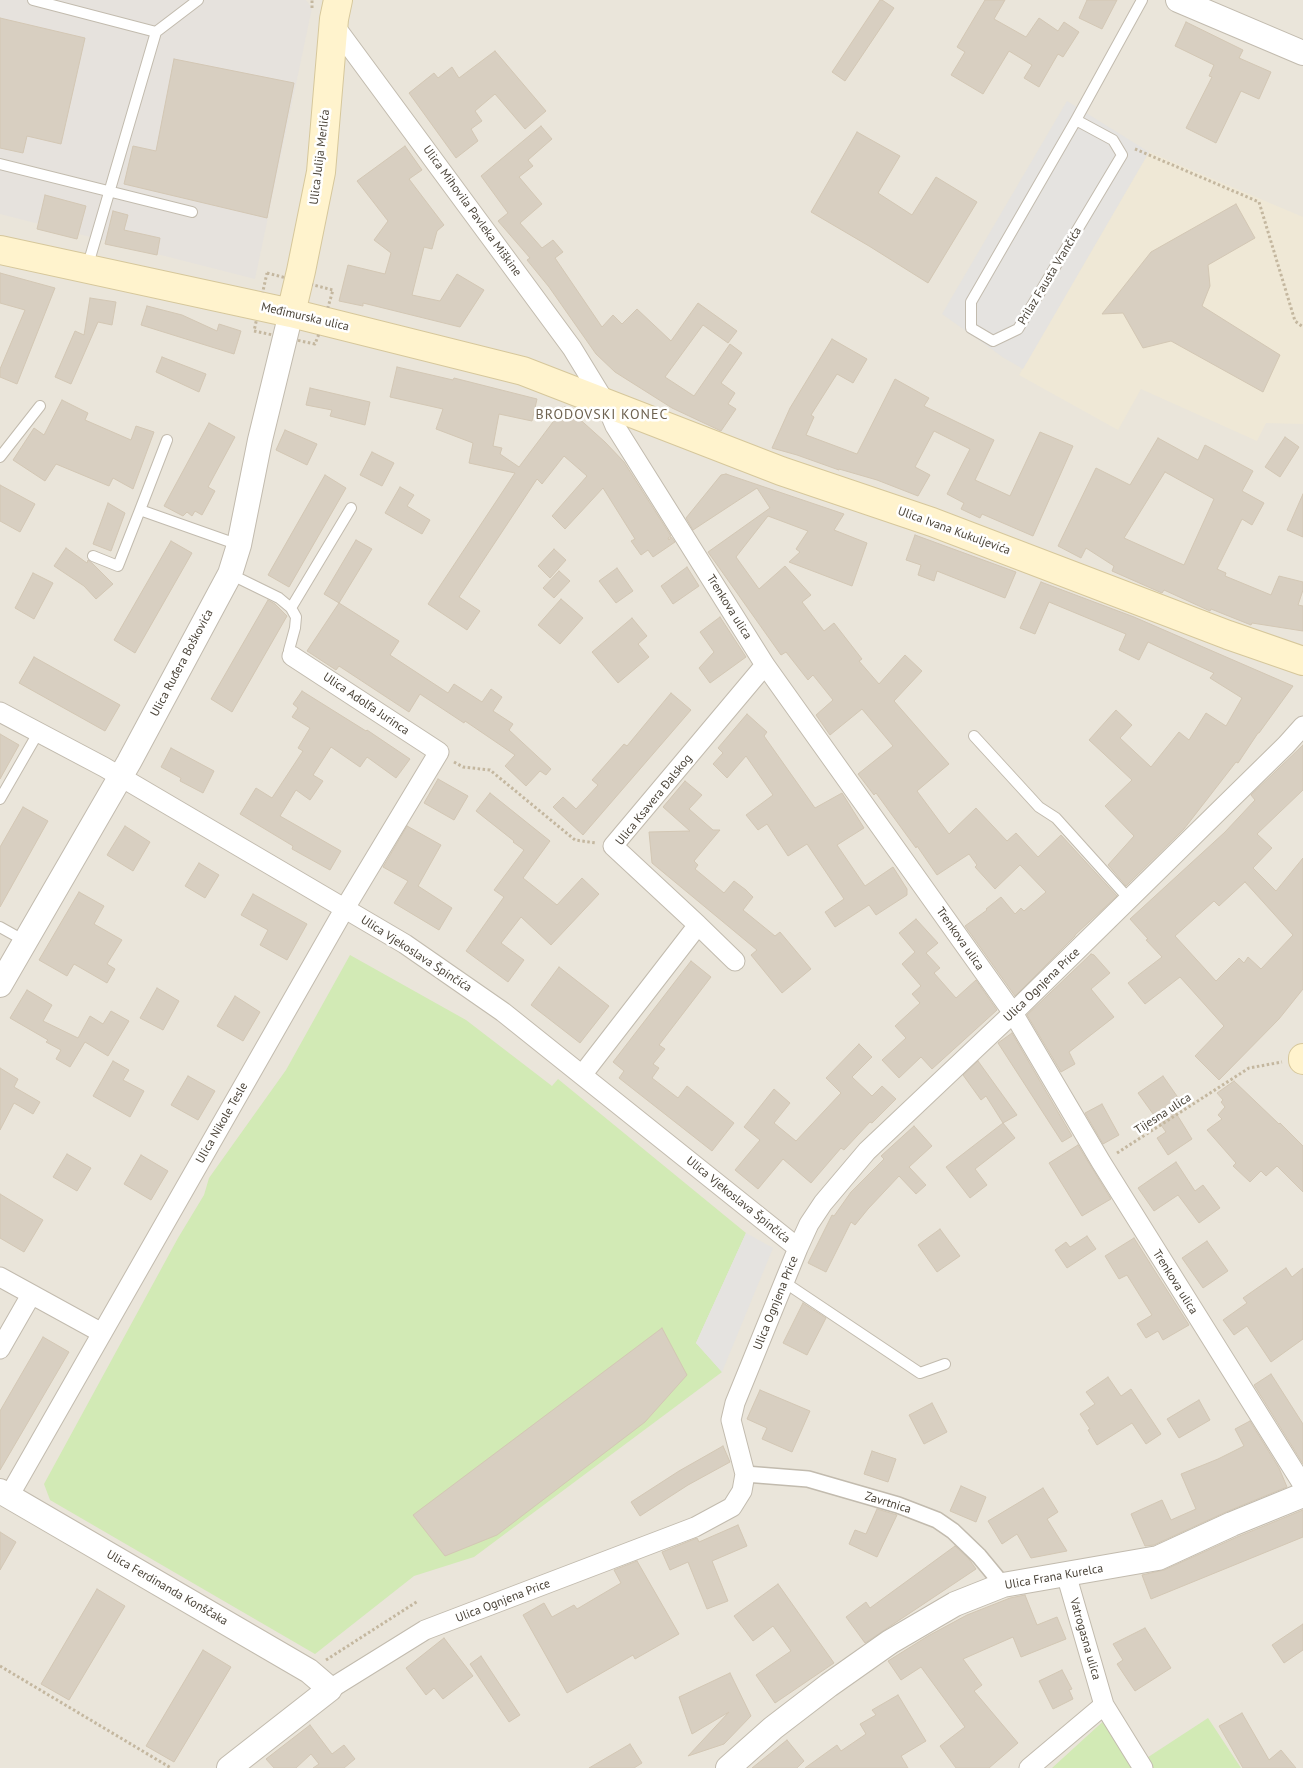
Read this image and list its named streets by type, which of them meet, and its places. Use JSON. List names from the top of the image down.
{
  "streets": {
    "main road": ["Ulica Julija Merlića", "Međimurska ulica", "Ulica Ivana Kukuljevića"],
    "street": [
      "Ulica Mihovila Pavleka Miškine",
      "Trenkova ulica",
      "Ulica Ruđera Boškovića",
      "Ulica Adolfa Jurinca",
      "Ulica Ksavera Đalskog",
      "Ulica Vjekoslava Špinčića",
      "Ulica Ognjena Price",
      "Ulica Nikole Tesle",
      "Zavrtnica",
      "Ulica Frana Kurelca",
      "Ulica Ferdinanda Konščaka",
      "Vatrogasna ulica"
    ],
    "lane": ["Prilaz Fausta Vrančića"],
    "path": ["Tijesna ulica"]
  },
  "crossings": [
    ["Ulica Julija Merlića", "Ulica Mihovila Pavleka Miškine"],
    ["Ulica Julija Merlića", "Međimurska ulica"],
    ["Ulica Julija Merlića", "Ulica Ruđera Boškovića"],
    ["Ulica Mihovila Pavleka Miškine", "Međimurska ulica"],
    ["Ulica Mihovila Pavleka Miškine", "Ulica Ivana Kukuljevića"],
    ["Ulica Mihovila Pavleka Miškine", "Trenkova ulica"],
    ["Međimurska ulica", "Ulica Ivana Kukuljevića"],
    ["Međimurska ulica", "Trenkova ulica"],
    ["Međimurska ulica", "Ulica Ruđera Boškovića"],
    ["Ulica Ivana Kukuljevića", "Trenkova ulica"],
    ["Trenkova ulica", "Ulica Ksavera Đalskog"],
    ["Trenkova ulica", "Ulica Ognjena Price"],
    ["Trenkova ulica", "Tijesna ulica"],
    ["Ulica Ruđera Boškovića", "Ulica Vjekoslava Špinčića"],
    ["Ulica Adolfa Jurinca", "Ulica Nikole Tesle"],
    ["Ulica Vjekoslava Špinčića", "Ulica Ognjena Price"],
    ["Ulica Vjekoslava Špinčića", "Ulica Nikole Tesle"],
    ["Ulica Ognjena Price", "Zavrtnica"],
    ["Ulica Ognjena Price", "Ulica Ferdinanda Konščaka"],
    ["Ulica Nikole Tesle", "Ulica Ferdinanda Konščaka"],
    ["Zavrtnica", "Ulica Frana Kurelca"],
    ["Ulica Frana Kurelca", "Vatrogasna ulica"]
  ],
  "districts": ["BRODOVSKI KONEC"]
}
